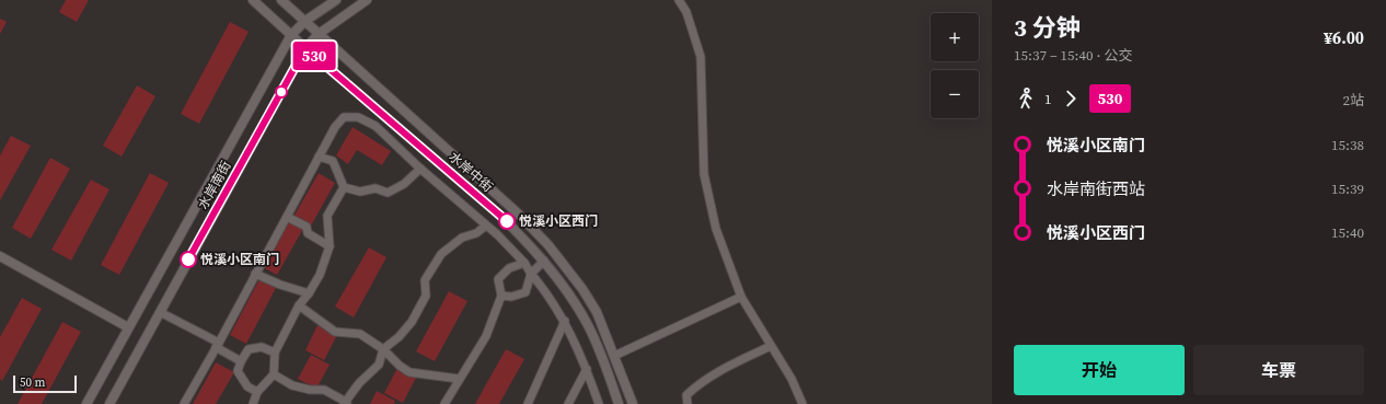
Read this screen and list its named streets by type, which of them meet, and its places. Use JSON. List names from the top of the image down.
{
  "streets": {
    "street": ["水岸中街", "水岸南街"]
  },
  "crossings": [
    ["水岸中街", "水岸南街"]
  ],
  "places": ["悦溪小区西门", "悦溪小区南门"],
  "lines": ["bus line 530"],
  "scale_bar": "50 m",
  "page": {
    "on_map": "530",
    "heading": ["3 分钟", "15:37 – 15:40 · 公交", "¥6.00"],
    "map_buttons": ["+", "−"],
    "legs": ["1", "530", "2站"],
    "list": [
      {
        "name": "悦溪小区南门",
        "value": "15:38"
      },
      {
        "name": "水岸南街西站",
        "value": "15:39"
      },
      {
        "name": "悦溪小区西门",
        "value": "15:40"
      }
    ],
    "buttons": ["开始", "车票"],
    "scale": "50 m"
  }
}
